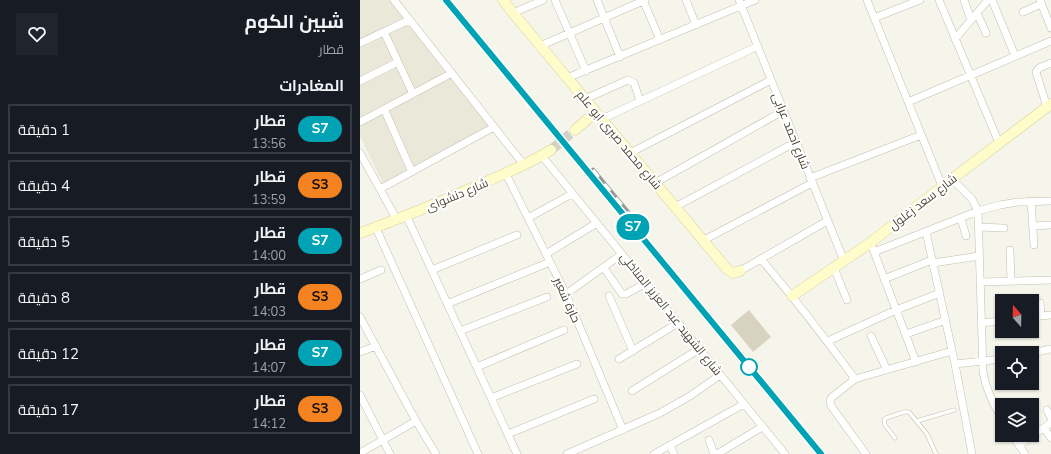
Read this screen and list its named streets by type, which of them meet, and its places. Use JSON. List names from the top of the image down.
{
  "streets": {
    "street": [
      "شارع احمد عرابى",
      "شارع محمد صبرى ابو علم",
      "شارع دنشواى",
      "شارع سعد زغلول",
      "حارة شعير",
      "شارع الشهيد عبد العزيز المناخلي"
    ]
  },
  "crossings": [
    ["شارع احمد عرابى", "شارع سعد زغلول"],
    ["شارع دنشواى", "حارة شعير"],
    ["شارع دنشواى", "شارع الشهيد عبد العزيز المناخلي"]
  ],
  "north": "top",
  "page": {
    "on_map": "S7",
    "heading": [
      ["شبين الكوم", "قطار"],
      "المغادرات"
    ],
    "list": [
      {
        "mark": "S7",
        "name": "قطار",
        "note": "13:56",
        "value": "1 دقيقة"
      },
      {
        "mark": "S3",
        "name": "قطار",
        "note": "13:59",
        "value": "4 دقيقة"
      },
      {
        "mark": "S7",
        "name": "قطار",
        "note": "14:00",
        "value": "5 دقيقة"
      },
      {
        "mark": "S3",
        "name": "قطار",
        "note": "14:03",
        "value": "8 دقيقة"
      },
      {
        "mark": "S7",
        "name": "قطار",
        "note": "14:07",
        "value": "12 دقيقة"
      },
      {
        "mark": "S3",
        "name": "قطار",
        "note": "14:12",
        "value": "17 دقيقة"
      }
    ]
  }
}
